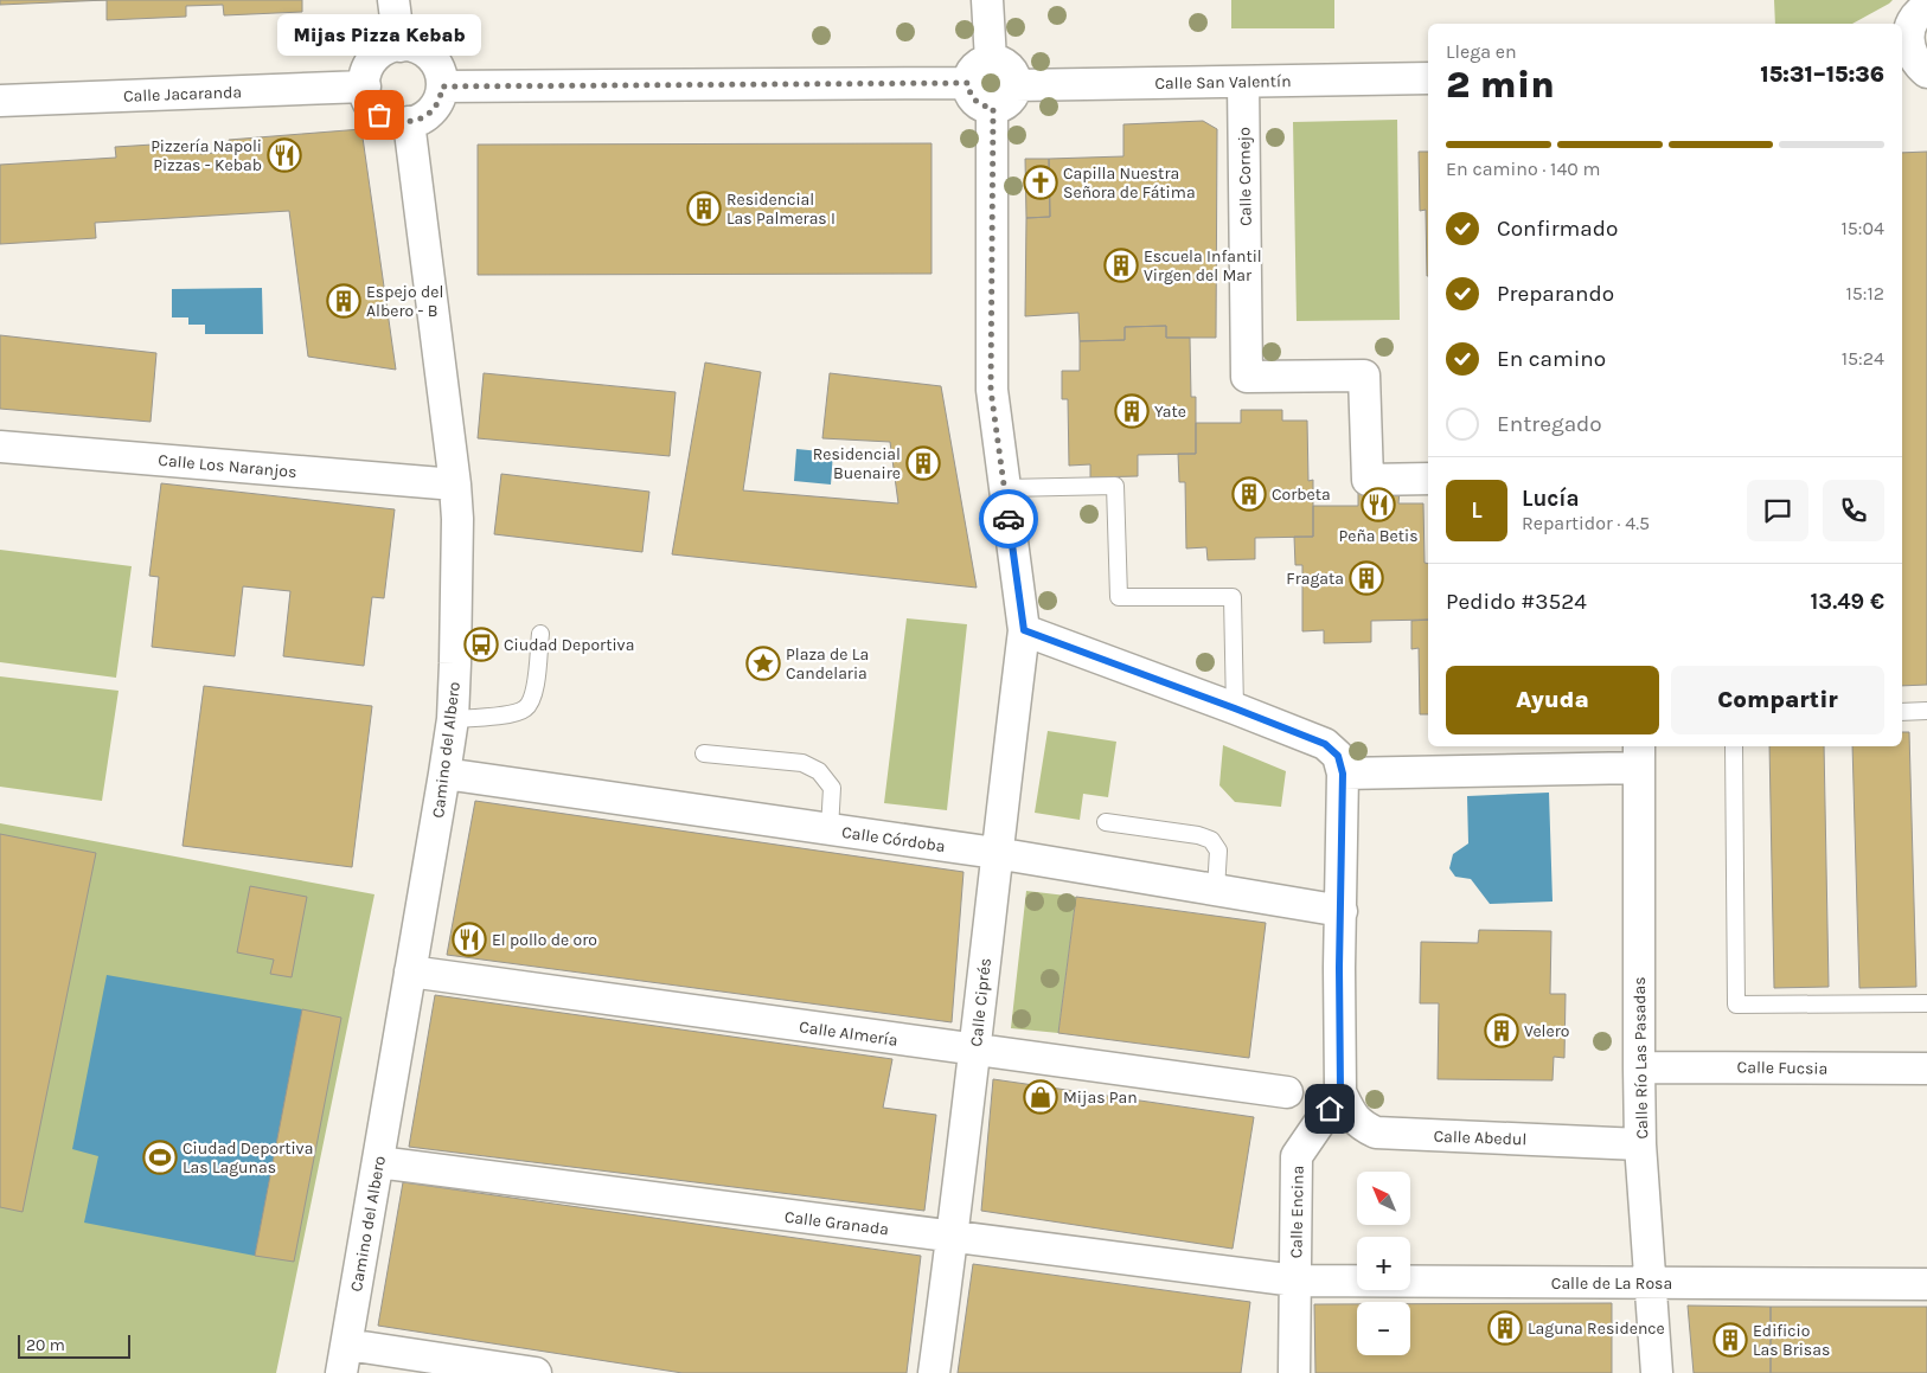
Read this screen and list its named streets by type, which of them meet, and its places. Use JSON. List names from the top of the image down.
{
  "streets": {
    "street": [
      "Calle San Valentín",
      "Calle Jacaranda",
      "Calle Cornejo",
      "Calle Los Naranjos",
      "Camino del Albero",
      "Calle Córdoba",
      "Calle Ciprés",
      "Calle Almería",
      "Calle Río Las Pasadas",
      "Calle Fucsia",
      "Calle Abedul",
      "Calle Encina",
      "Calle Granada",
      "Calle de La Rosa"
    ]
  },
  "crossings": [
    ["Calle San Valentín", "Calle Cornejo"],
    ["Calle Jacaranda", "Camino del Albero"],
    ["Calle Los Naranjos", "Camino del Albero"],
    ["Camino del Albero", "Calle Córdoba"],
    ["Camino del Albero", "Calle Almería"],
    ["Camino del Albero", "Calle Granada"],
    ["Calle Córdoba", "Calle Ciprés"],
    ["Calle Ciprés", "Calle Almería"],
    ["Calle Ciprés", "Calle Granada"],
    ["Calle Río Las Pasadas", "Calle Fucsia"],
    ["Calle Río Las Pasadas", "Calle Abedul"],
    ["Calle Río Las Pasadas", "Calle de La Rosa"],
    ["Calle Abedul", "Calle Encina"],
    ["Calle Encina", "Calle Granada"],
    ["Calle Encina", "Calle de La Rosa"],
    ["Calle Granada", "Calle de La Rosa"]
  ],
  "places": {
    "other": ["Mijas Pizza Kebab"],
    "restaurant": ["Pizzería Napoli Pizzas - Kebab", "Peña Betis", "El pollo de oro"],
    "church": ["Capilla Nuestra Señora de Fátima"],
    "building": [
      "Residencial Las Palmeras I",
      "Escuela Infantil Virgen del Mar",
      "Espejo del Albero - B",
      "Yate",
      "Residencial Buenaire",
      "Corbeta",
      "Fragata",
      "Velero",
      "Laguna Residence",
      "Edificio Las Brisas"
    ],
    "bus stop": ["Ciudad Deportiva"],
    "place": ["Plaza de La Candelaria"],
    "shop": ["Mijas Pan"],
    "sports": ["Ciudad Deportiva Las Lagunas"]
  },
  "scale_bar": "20 m",
  "north": "top left",
  "page": {
    "bubble": "Mijas Pizza Kebab",
    "heading": ["2 min", "Llega en", "15:31–15:36"],
    "panel": [
      "Lucía",
      "Repartidor · 4.5",
      "Pedido #3524",
      "13.49 €"
    ],
    "bar": "En camino · 140 m",
    "list": [
      ["Confirmado", "15:04"],
      ["Preparando", "15:12"],
      ["En camino", "15:24"],
      "Entregado"
    ],
    "round": "L",
    "buttons": ["Ayuda", "Compartir"],
    "map_buttons": ["+", "−"],
    "scale": "20 m"
  }
}
